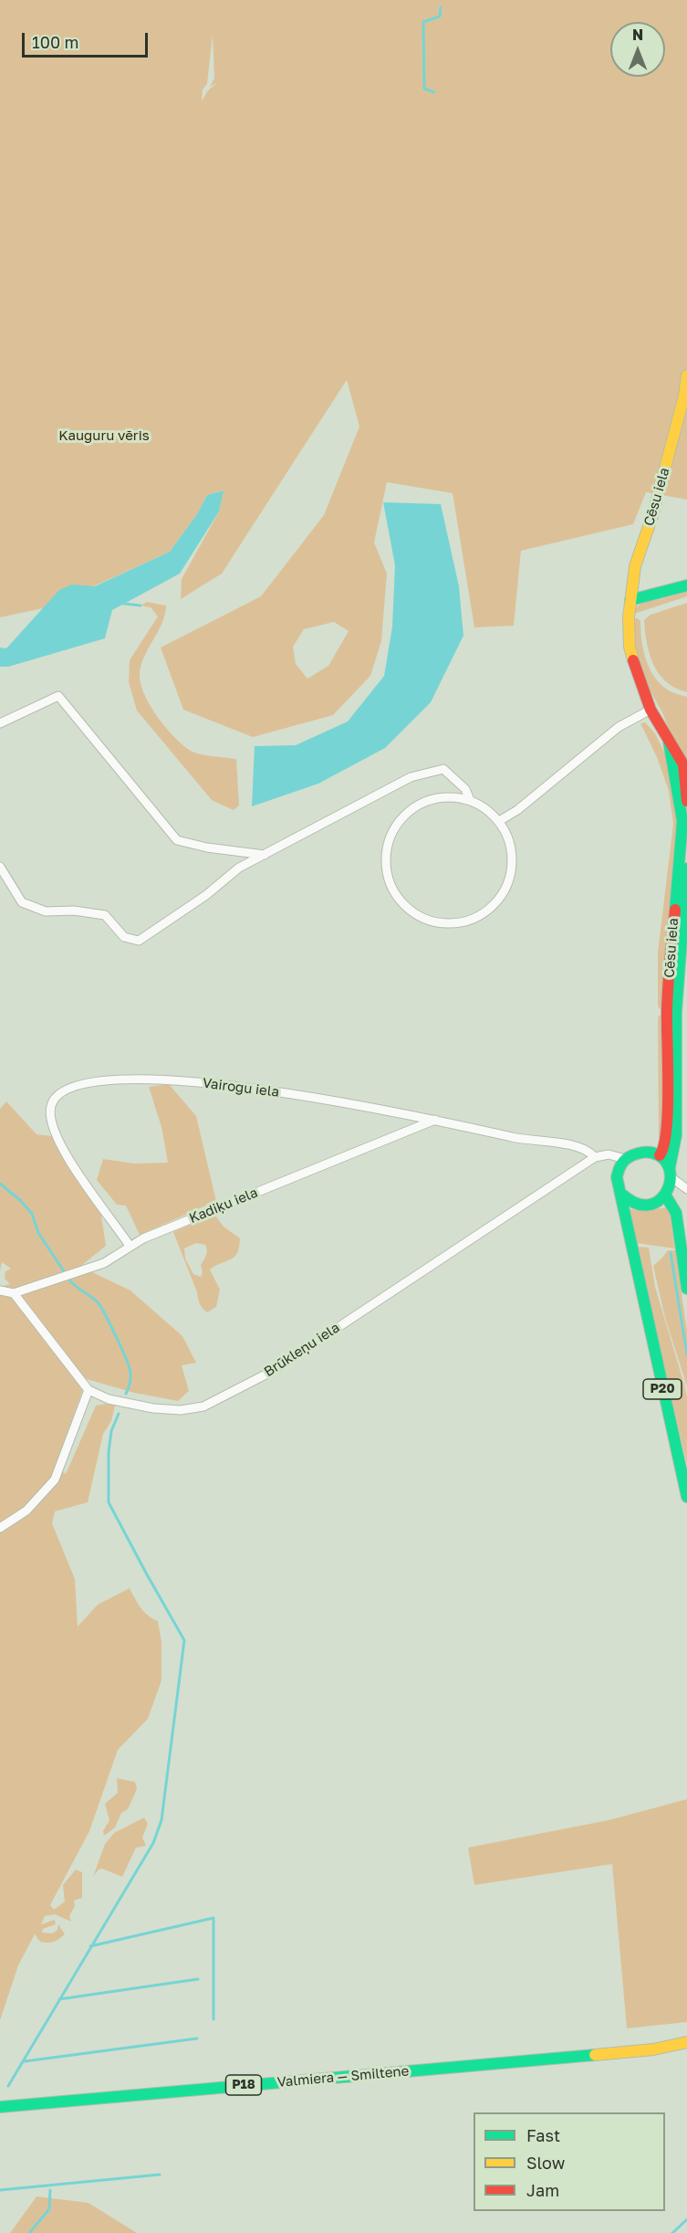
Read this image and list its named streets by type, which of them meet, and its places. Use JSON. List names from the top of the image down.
{
  "streets": {
    "main road": [
      "Cēsu iela",
      "P20",
      "Valmiera — Smiltene",
      "P18"
    ],
    "street": ["Vairogu iela", "Kadiķu iela", "Brūkleņu iela"]
  },
  "crossings": [
    ["Cēsu iela", "P20"],
    ["Vairogu iela", "Kadiķu iela"],
    ["Vairogu iela", "Brūkleņu iela"],
    ["Kadiķu iela", "Brūkleņu iela"]
  ],
  "parks": ["Kauguru vēris"],
  "legend": ["Fast", "Slow", "Jam"],
  "scale_bar": "100 m",
  "north": "top"
}
